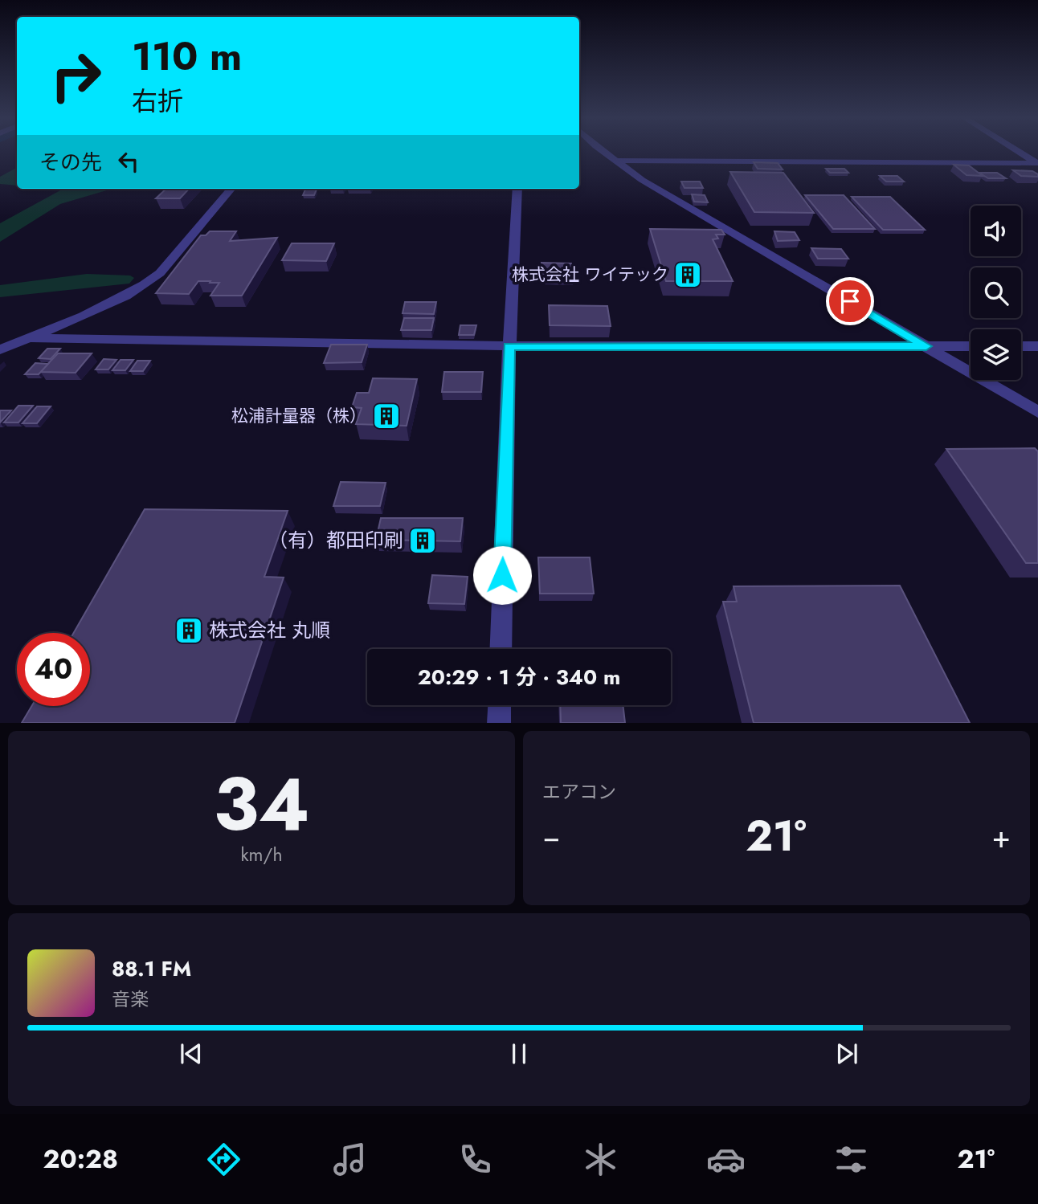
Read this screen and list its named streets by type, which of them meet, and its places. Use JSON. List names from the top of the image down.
{
  "places": {
    "building": [
      "株式会社 ワイテック",
      "松浦計量器（株）",
      "（有）都田印刷",
      "株式会社 丸順"
    ]
  },
  "page": {
    "turn": ["110 m", "右折"],
    "then": "その先",
    "limit": "40",
    "trip": "20:29 · 1 分 · 340 m",
    "tile": [
      ["34", "km/h"],
      "エアコン"
    ],
    "heat": ["−", "21°", "+"],
    "song": ["88.1 FM", "音楽"],
    "tabs": ["20:28", "21°"]
  }
}
